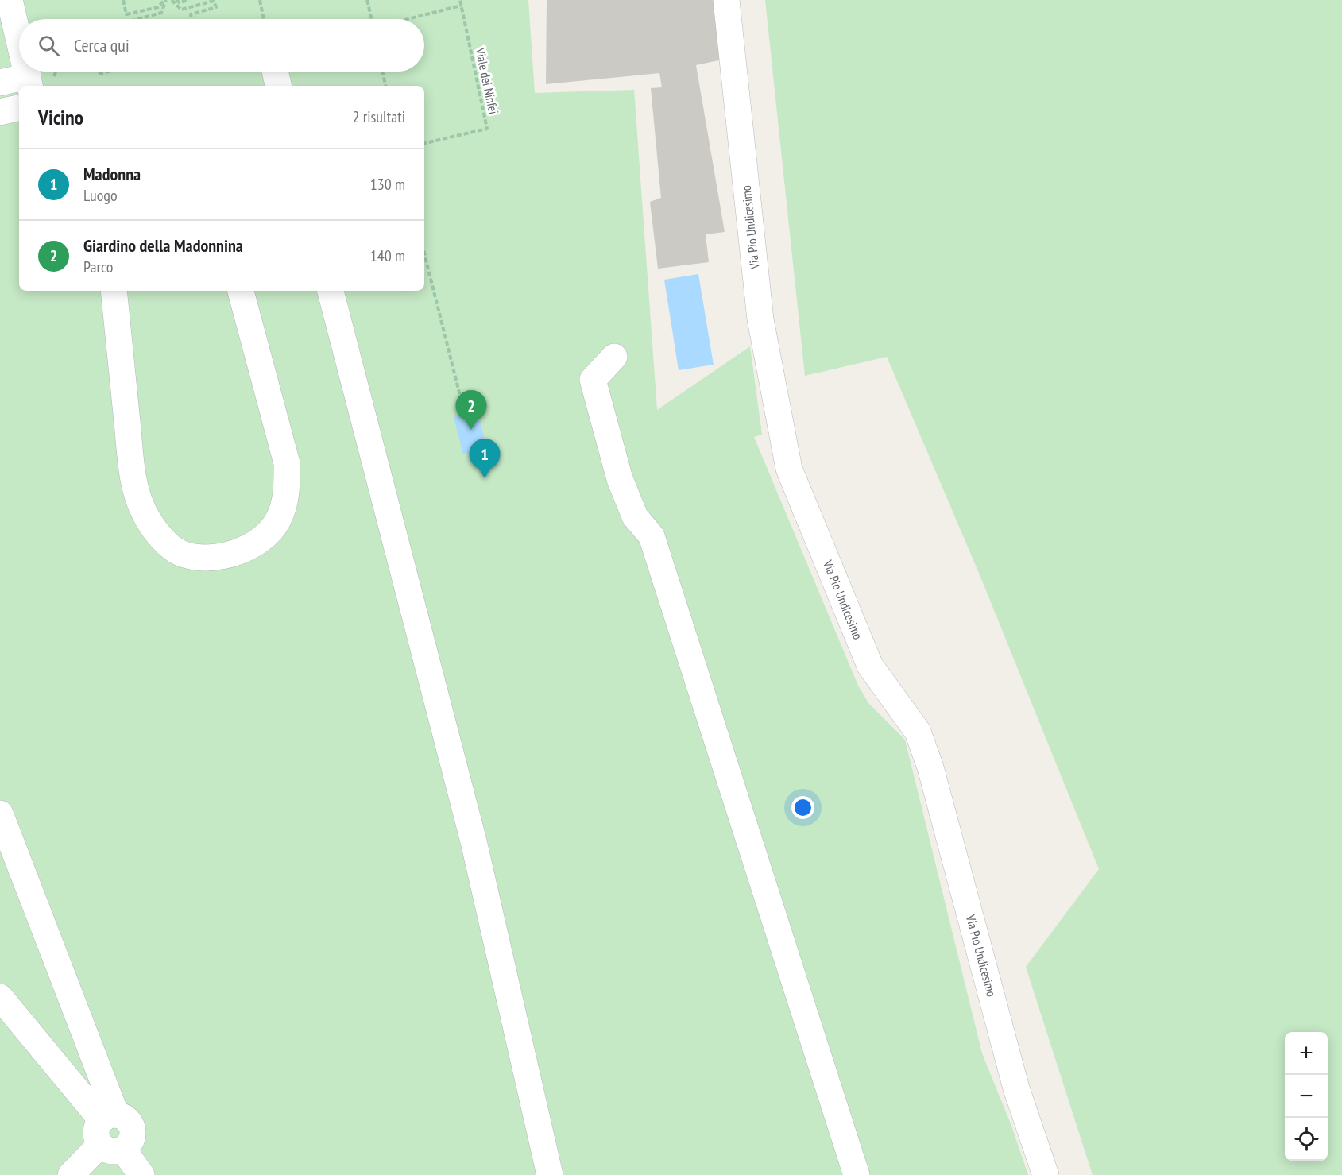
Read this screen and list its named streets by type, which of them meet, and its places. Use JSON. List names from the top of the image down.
{
  "streets": {
    "street": ["Via Pio Undicesimo"],
    "path": ["Viale dei Ninfei"]
  },
  "page": {
    "search": "Cerca qui",
    "heading": ["Vicino", "2 risultati"],
    "list": [
      {
        "mark": "1",
        "name": "Madonna",
        "note": "Luogo",
        "value": "130 m"
      },
      {
        "mark": "2",
        "name": "Giardino della Madonnina",
        "note": "Parco",
        "value": "140 m"
      }
    ],
    "pins": ["2", "1"],
    "map_buttons": ["+", "−"]
  }
}
